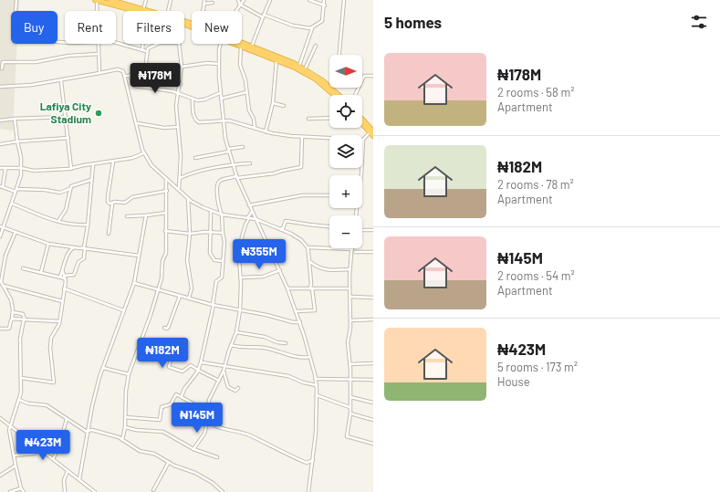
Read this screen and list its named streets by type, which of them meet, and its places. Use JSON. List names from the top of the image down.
{
  "places": ["Lafiya City Stadium"],
  "north": "right",
  "page": {
    "heading": "5 homes",
    "chip": [
      "Buy",
      "Rent",
      "Filters",
      "New"
    ],
    "list": [
      {
        "name": "₦178M",
        "note": "2 rooms · 58 m² · Apartment"
      },
      {
        "name": "₦182M",
        "note": "2 rooms · 78 m² · Apartment"
      },
      {
        "name": "₦145M",
        "note": "2 rooms · 54 m² · Apartment"
      },
      {
        "name": "₦423M",
        "note": "5 rooms · 173 m² · House"
      }
    ],
    "map_buttons": ["+", "−"],
    "price": [
      "₦178M",
      "₦355M",
      "₦182M",
      "₦145M",
      "₦423M"
    ]
  }
}
